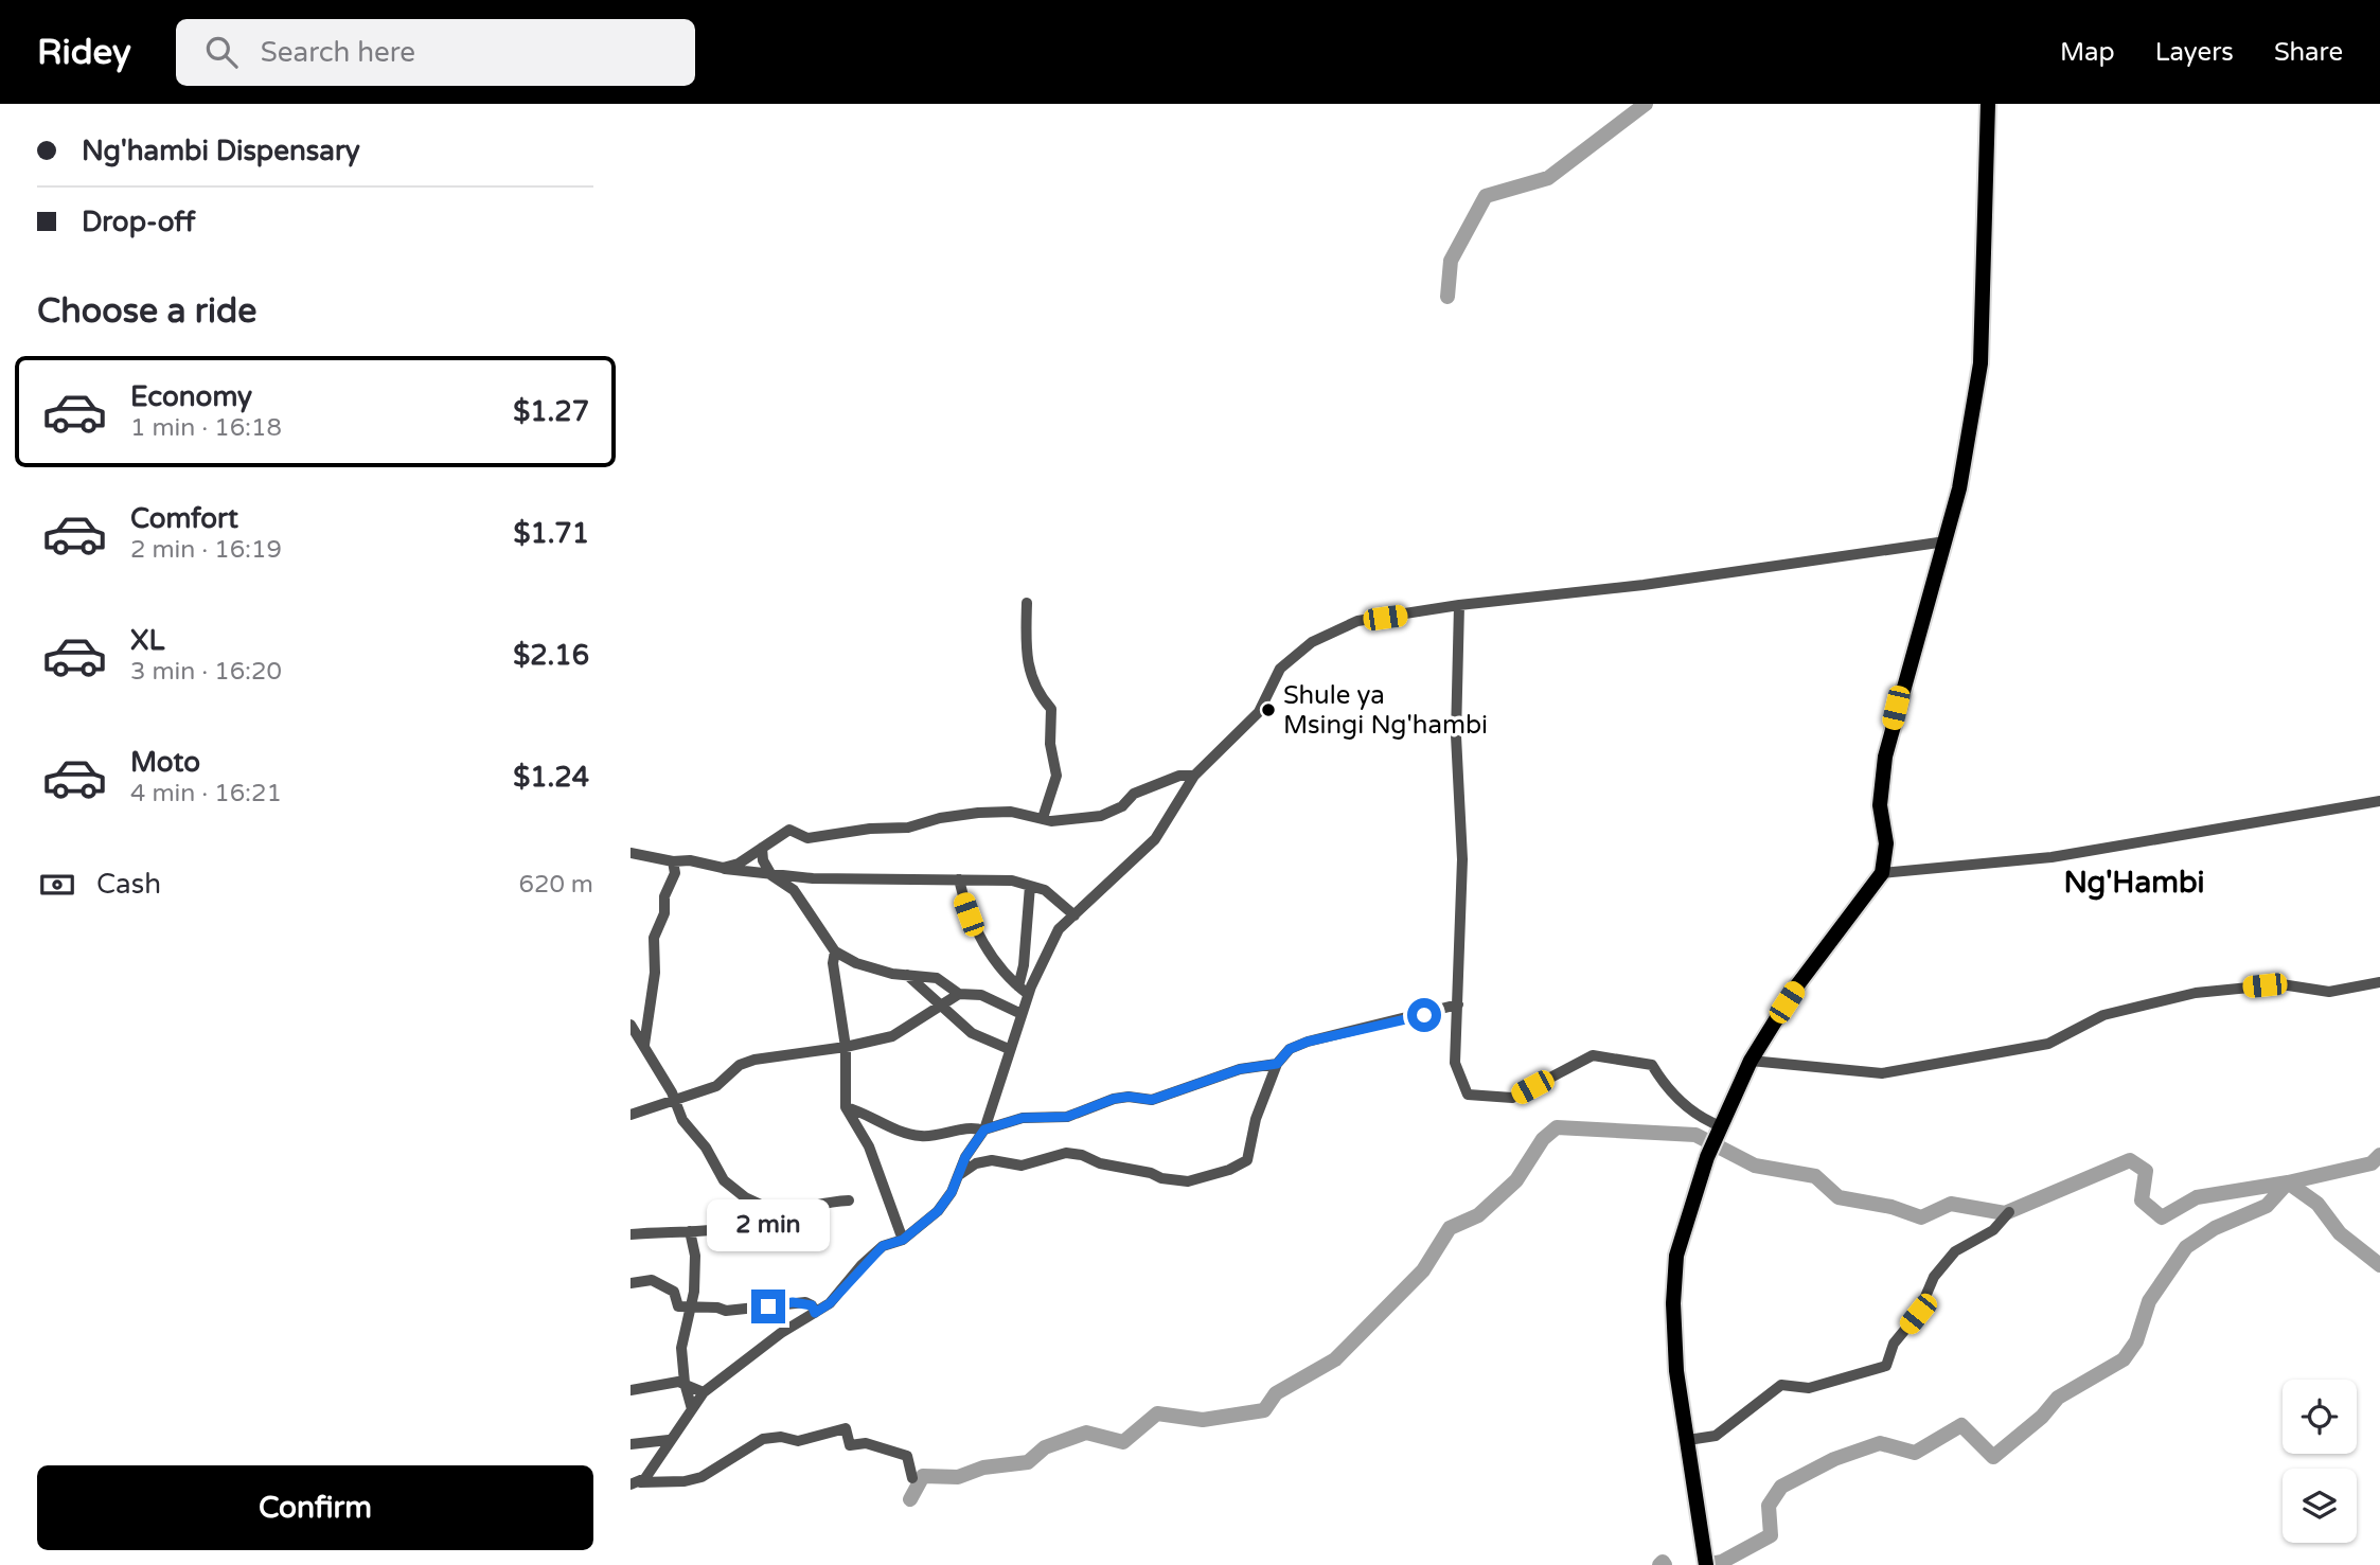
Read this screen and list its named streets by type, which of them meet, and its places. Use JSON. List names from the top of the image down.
{
  "districts": ["Ng'Hambi"],
  "places": ["Shule ya Msingi Ng'hambi"],
  "page": {
    "header": "Ridey",
    "search": "Search here",
    "nav": ["Map", "Layers", "Share"],
    "banner": ["Ng'hambi Dispensary", "Drop-off"],
    "heading": "Choose a ride",
    "list": [
      {
        "name": "Economy",
        "note": "1 min · 16:18",
        "value": "$1.27"
      },
      {
        "name": "Comfort",
        "note": "2 min · 16:19",
        "value": "$1.71"
      },
      {
        "name": "XL",
        "note": "3 min · 16:20",
        "value": "$2.16"
      },
      {
        "name": "Moto",
        "note": "4 min · 16:21",
        "value": "$1.24"
      }
    ],
    "pay": ["Cash", "620 m"],
    "bubble": "2 min",
    "buttons": "Confirm"
  }
}
